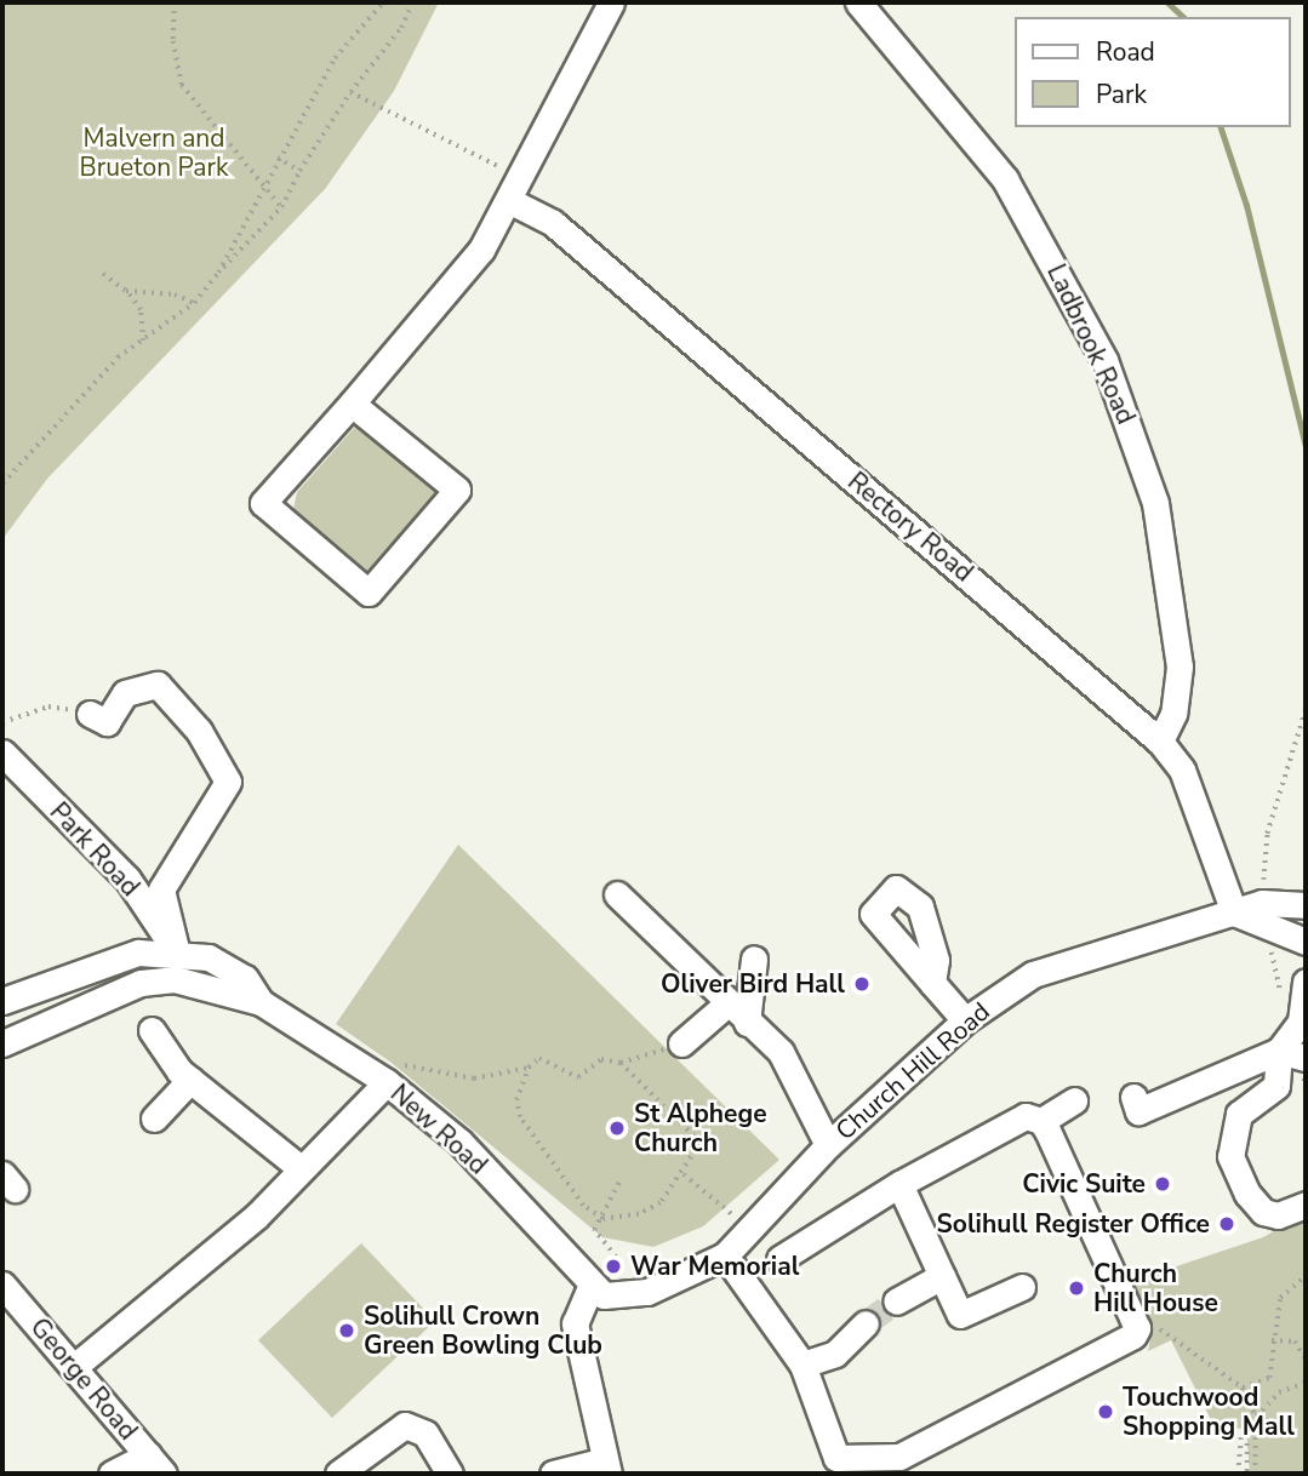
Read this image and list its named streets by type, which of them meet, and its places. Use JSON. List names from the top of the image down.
{
  "streets": {
    "street": [
      "Ladbrook Road",
      "Rectory Road",
      "Park Road",
      "Church Hill Road",
      "New Road",
      "George Road"
    ]
  },
  "crossings": [
    ["Ladbrook Road", "Rectory Road"],
    ["Rectory Road", "Church Hill Road"],
    ["Park Road", "New Road"]
  ],
  "parks": ["Malvern and Brueton Park"],
  "places": [
    "Oliver Bird Hall",
    "St Alphege Church",
    "Civic Suite",
    "Solihull Register Office",
    "War Memorial",
    "Church Hill House",
    "Solihull Crown Green Bowling Club",
    "Touchwood Shopping Mall"
  ],
  "legend": ["Road", "Park"]
}
